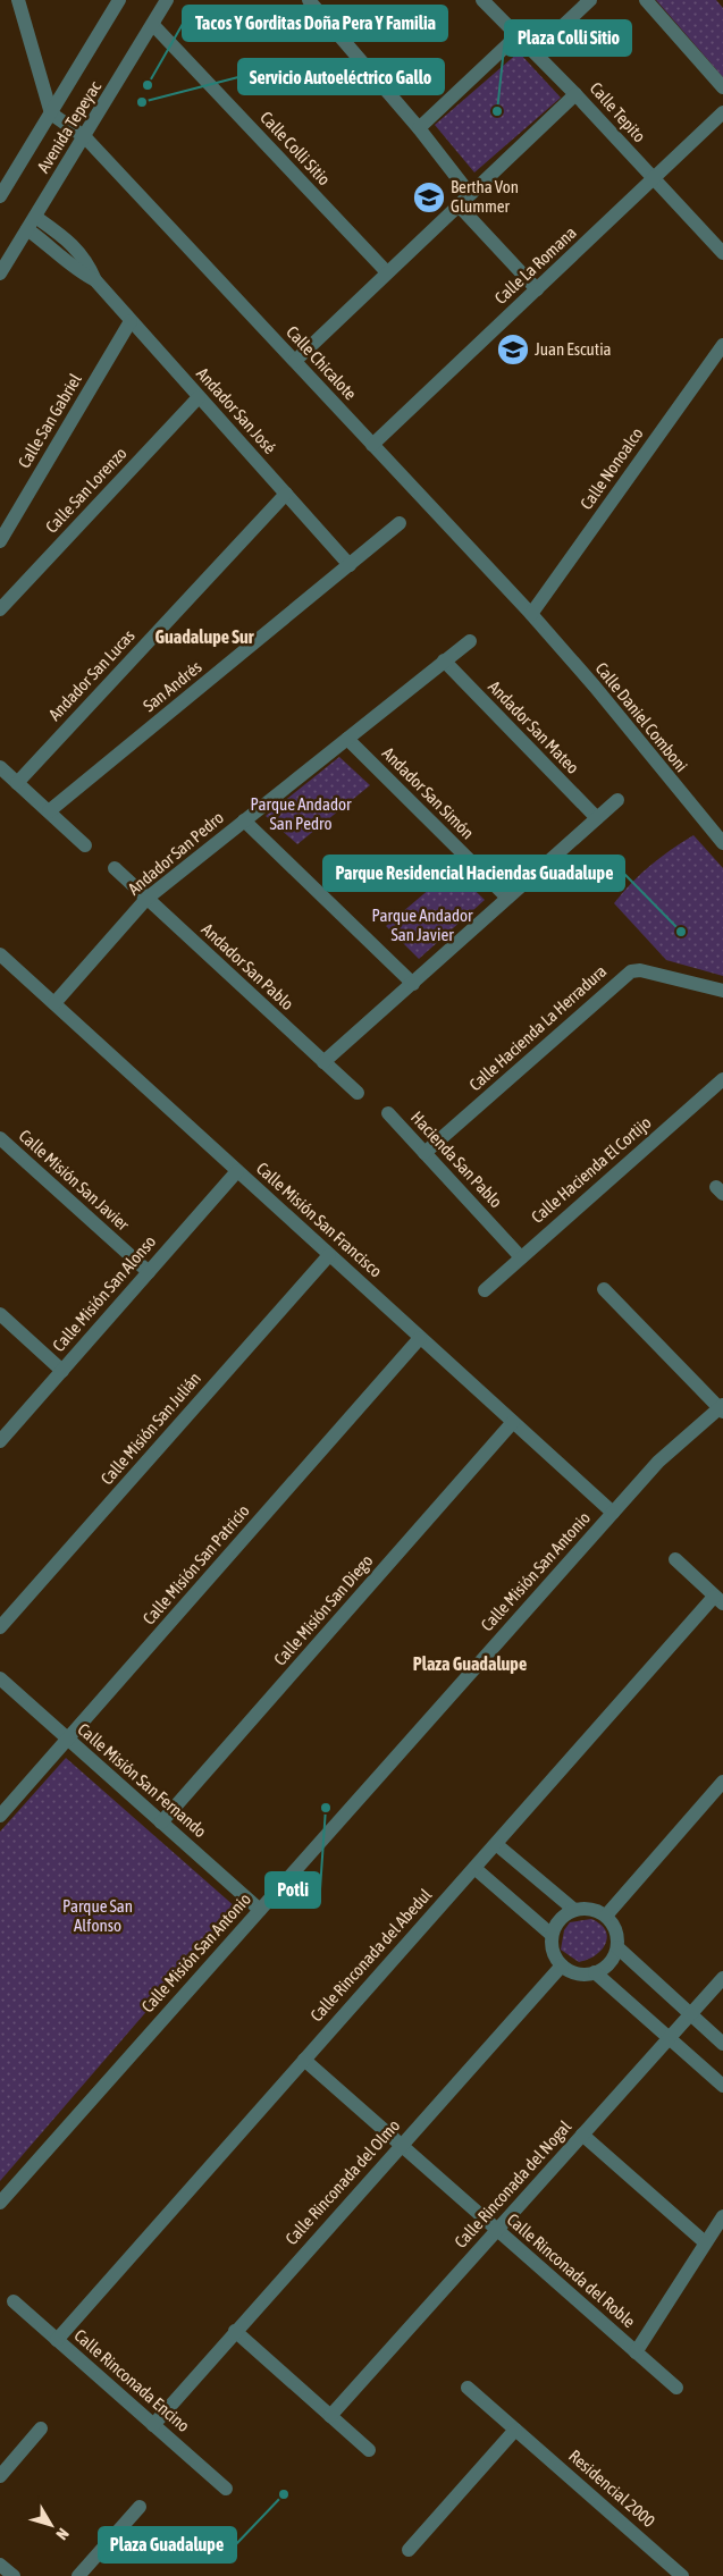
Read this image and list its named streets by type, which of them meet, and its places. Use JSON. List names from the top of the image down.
{
  "streets": {
    "street": [
      "Calle Tepito",
      "Avenida Tepeyac",
      "Calle Colli Sitio",
      "Calle La Romana",
      "Calle Chicalote",
      "Andador San José",
      "Calle San Gabriel",
      "Calle Nonoalco",
      "Calle San Lorenzo",
      "Andador San Lucas",
      "San Andrés",
      "Calle Daniel Comboni",
      "Andador San Mateo",
      "Andador San Simón",
      "Andador San Pedro",
      "Andador San Pablo",
      "Calle Hacienda La Herradura",
      "Hacienda San Pablo",
      "Calle Hacienda El Cortijo",
      "Calle Misión San Javier",
      "Calle Misión San Francisco",
      "Calle Misión San Alonso",
      "Calle Misión San Julián",
      "Calle Misión San Patricio",
      "Calle Misión San Antonio",
      "Calle Misión San Diego",
      "Calle Misión San Fernando",
      "Calle Rinconada del Abedul",
      "Calle Rinconada del Olmo",
      "Calle Rinconada del Nogal",
      "Calle Rinconada del Roble",
      "Calle Rinconada Encino",
      "Residencial 2000"
    ]
  },
  "crossings": [
    ["Calle Tepito", "Calle La Romana"],
    ["Avenida Tepeyac", "Calle Colli Sitio"],
    ["Avenida Tepeyac", "Calle Chicalote"],
    ["Avenida Tepeyac", "Andador San José"],
    ["Calle La Romana", "Calle Chicalote"],
    ["Calle Chicalote", "Calle Nonoalco"],
    ["Calle Chicalote", "Calle Daniel Comboni"],
    ["Andador San José", "Calle San Gabriel"],
    ["Andador San José", "Calle San Lorenzo"],
    ["Andador San José", "Andador San Lucas"],
    ["Andador San José", "San Andrés"],
    ["Calle Nonoalco", "Calle Daniel Comboni"],
    ["Andador San Mateo", "Andador San Pedro"],
    ["Andador San Simón", "Andador San Pedro"],
    ["Andador San Pedro", "Andador San Pablo"],
    ["Andador San Pedro", "Calle Misión San Francisco"],
    ["Calle Hacienda La Herradura", "Hacienda San Pablo"],
    ["Hacienda San Pablo", "Calle Hacienda El Cortijo"],
    ["Calle Misión San Javier", "Calle Misión San Alonso"],
    ["Calle Misión San Francisco", "Calle Misión San Alonso"],
    ["Calle Misión San Francisco", "Calle Misión San Julián"],
    ["Calle Misión San Francisco", "Calle Misión San Patricio"],
    ["Calle Misión San Francisco", "Calle Misión San Antonio"],
    ["Calle Misión San Francisco", "Calle Misión San Diego"],
    ["Calle Misión San Patricio", "Calle Misión San Fernando"],
    ["Calle Misión San Antonio", "Calle Misión San Fernando"],
    ["Calle Misión San Diego", "Calle Misión San Fernando"],
    ["Calle Rinconada del Abedul", "Calle Rinconada del Roble"],
    ["Calle Rinconada del Abedul", "Calle Rinconada Encino"],
    ["Calle Rinconada del Olmo", "Calle Rinconada del Roble"],
    ["Calle Rinconada del Olmo", "Calle Rinconada Encino"],
    ["Calle Rinconada del Nogal", "Calle Rinconada del Roble"]
  ],
  "districts": ["Guadalupe Sur", "Plaza Guadalupe"],
  "parks": ["Parque Andador San Pedro", "Parque Andador San Javier", "Parque San Alfonso"],
  "places": {
    "other": [
      "Tacos Y Gorditas Doña Pera Y Familia",
      "Servicio Autoeléctrico Gallo",
      "Plaza Colli Sitio",
      "Parque Residencial Haciendas Guadalupe",
      "Potli",
      "Plaza Guadalupe"
    ],
    "school or university": ["Bertha Von Glummer", "Juan Escutia"]
  },
  "north": "bottom right"
}
